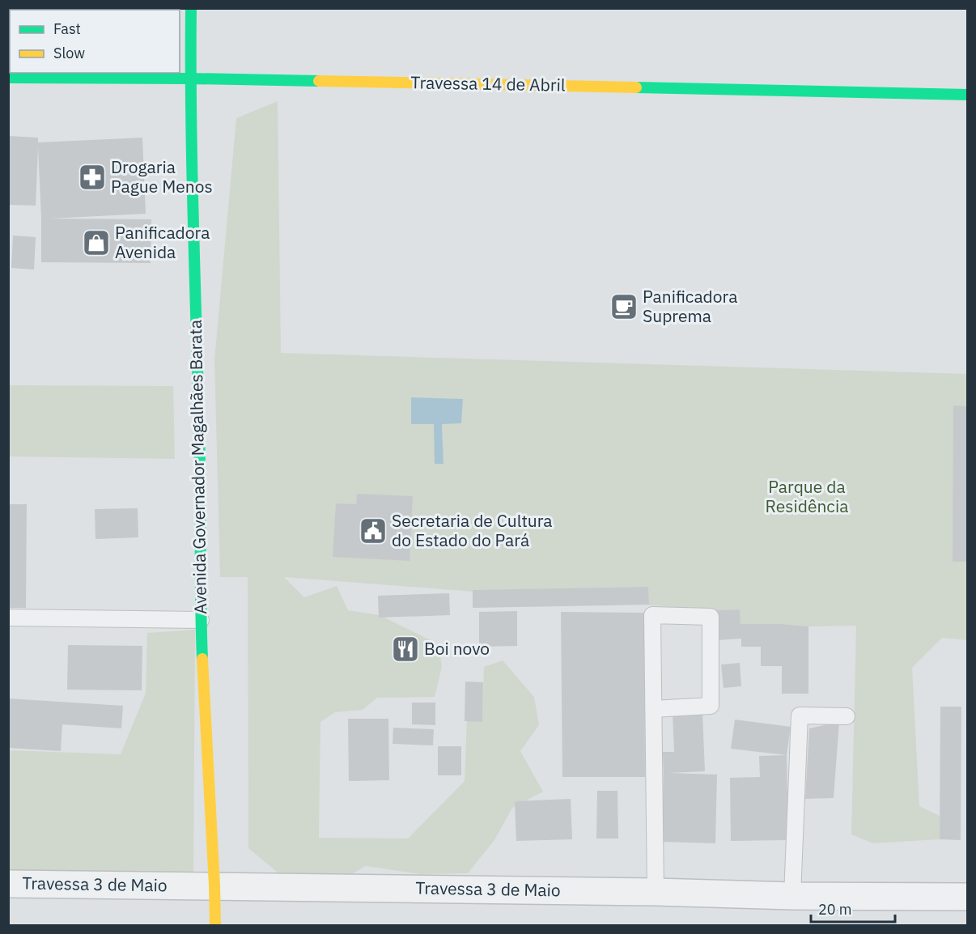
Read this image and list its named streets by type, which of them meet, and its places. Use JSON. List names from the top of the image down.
{
  "streets": {
    "street": ["Travessa 14 de Abril", "Avenida Governador Magalhães Barata", "Travessa 3 de Maio"]
  },
  "crossings": [
    ["Travessa 14 de Abril", "Avenida Governador Magalhães Barata"],
    ["Avenida Governador Magalhães Barata", "Travessa 3 de Maio"]
  ],
  "parks": ["Parque da Residência"],
  "places": {
    "pharmacy": ["Drogaria Pague Menos"],
    "shop": ["Panificadora Avenida"],
    "cafe": ["Panificadora Suprema"],
    "public building": ["Secretaria de Cultura do Estado do Pará"],
    "restaurant": ["Boi novo"]
  },
  "legend": ["Fast", "Slow"],
  "scale_bar": "20 m"
}
